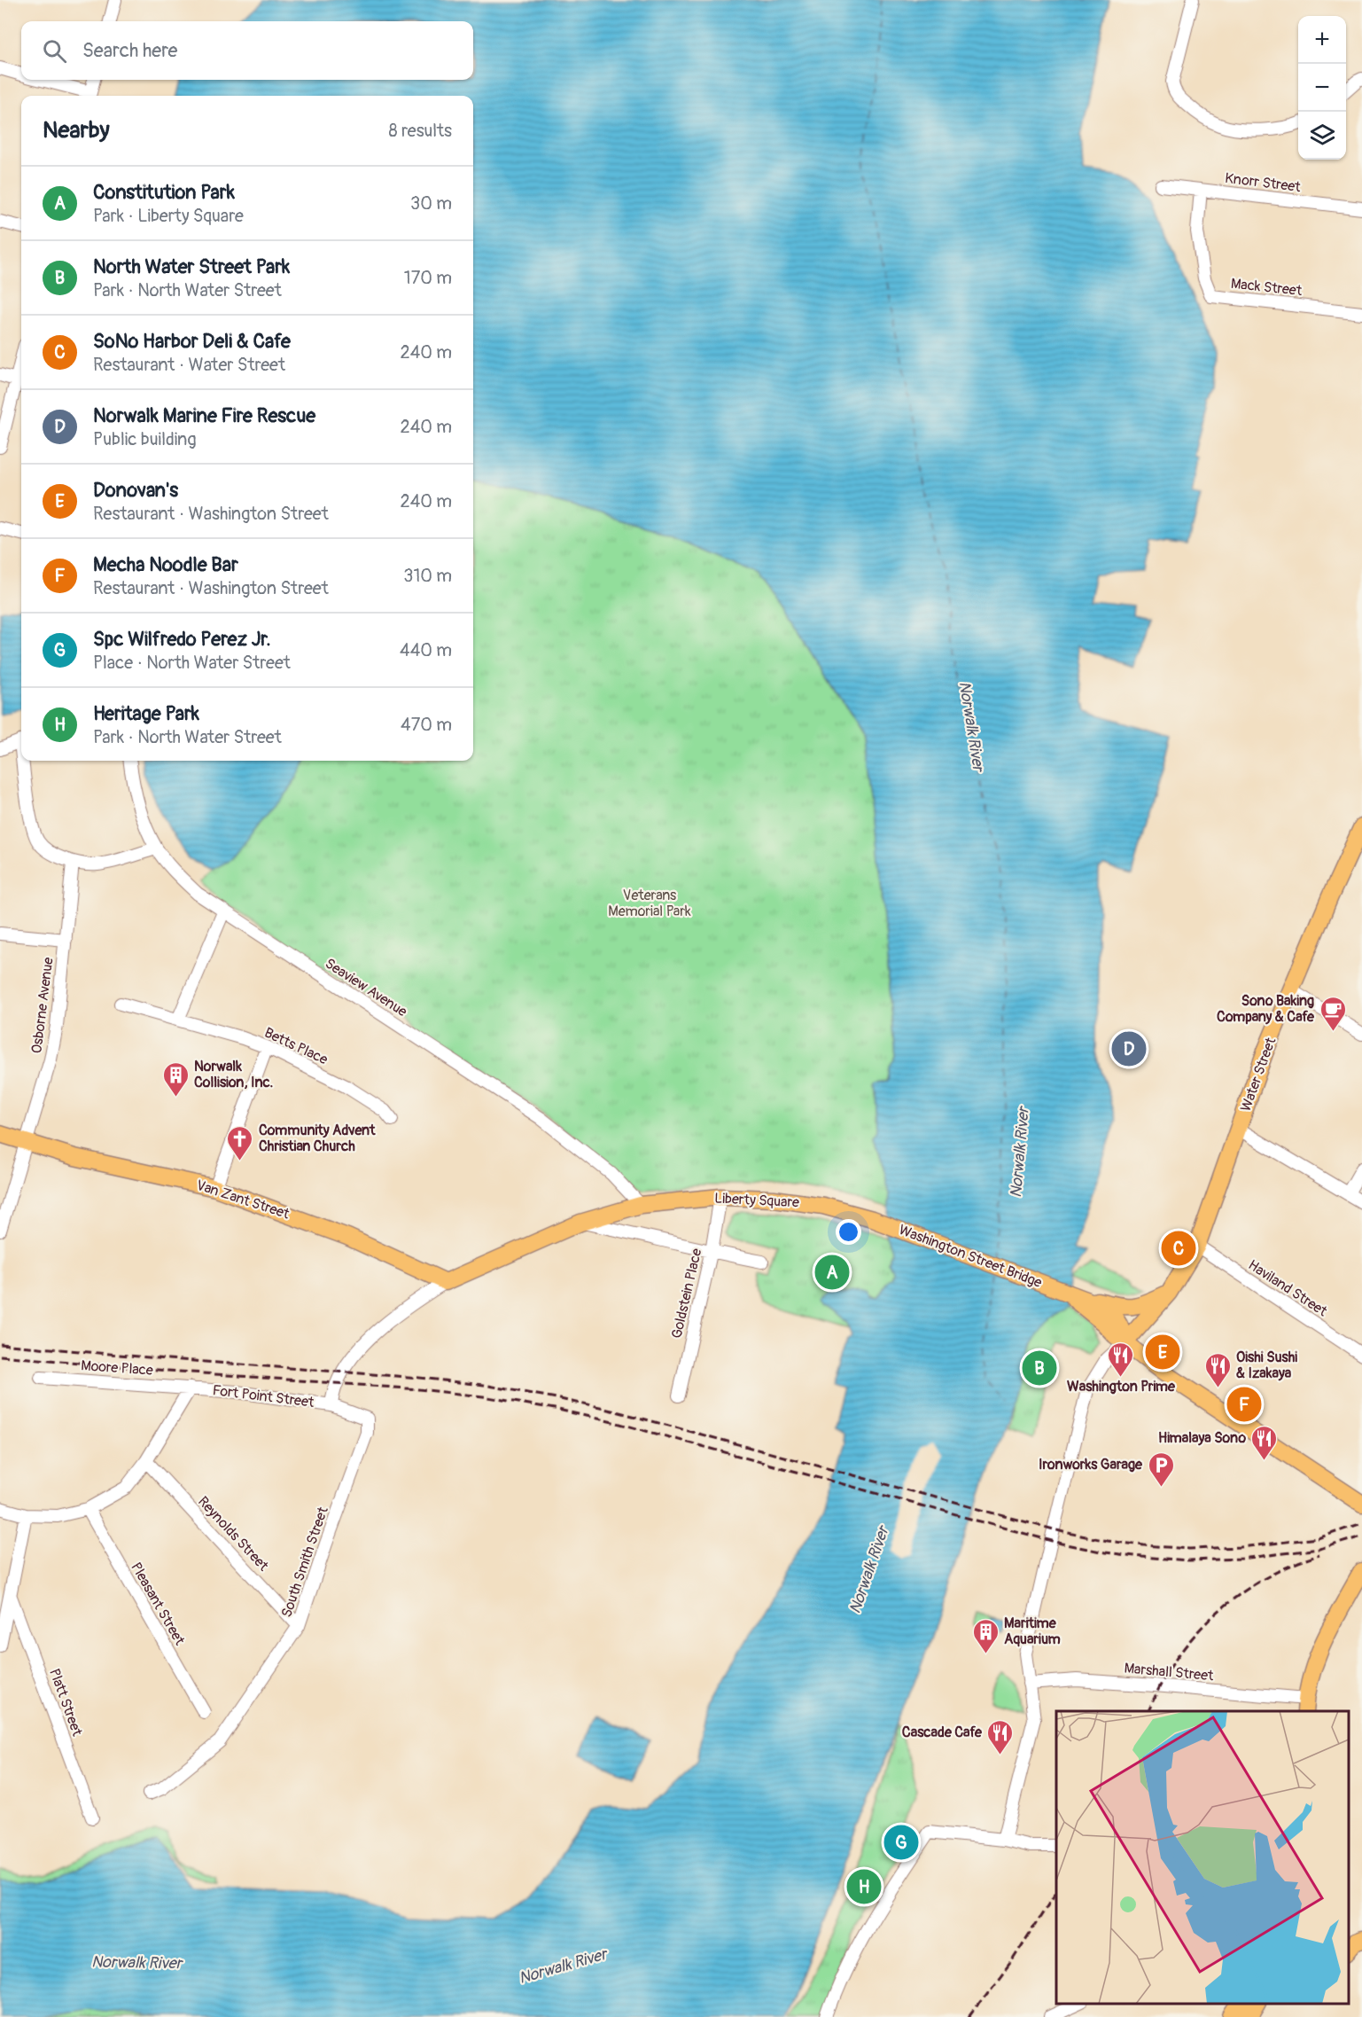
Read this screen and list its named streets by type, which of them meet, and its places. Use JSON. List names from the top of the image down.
{
  "streets": {
    "main road": [
      "Water Street",
      "Van Zant Street",
      "Liberty Square",
      "Washington Street Bridge",
      "Fort Point Street"
    ],
    "street": [
      "Knorr Street",
      "Mack Street",
      "Seaview Avenue",
      "Osborne Avenue",
      "Betts Place",
      "Haviland Street",
      "Goldstein Place",
      "Moore Place",
      "Reynolds Street",
      "South Smith Street",
      "Pleasant Street",
      "Marshall Street",
      "Platt Street"
    ]
  },
  "crossings": [
    ["Knorr Street", "Mack Street"],
    ["Seaview Avenue", "Liberty Square"],
    ["Seaview Avenue", "Fort Point Street"],
    ["Osborne Avenue", "Van Zant Street"],
    ["Water Street", "Haviland Street"],
    ["Van Zant Street", "Fort Point Street"],
    ["Liberty Square", "Washington Street Bridge"],
    ["Liberty Square", "Goldstein Place"],
    ["Liberty Square", "Fort Point Street"],
    ["Moore Place", "Fort Point Street"],
    ["Fort Point Street", "Reynolds Street"],
    ["Fort Point Street", "South Smith Street"],
    ["Fort Point Street", "Pleasant Street"],
    ["Reynolds Street", "South Smith Street"]
  ],
  "water": ["Norwalk River"],
  "parks": ["Veterans Memorial Park"],
  "places": {
    "cafe": ["Sono Baking Company & Cafe"],
    "building": ["Norwalk Collision, Inc.", "Maritime Aquarium"],
    "church": ["Community Advent Christian Church"],
    "restaurant": [
      "Washington Prime",
      "Oishi Sushi & Izakaya",
      "Himalaya Sono",
      "Cascade Cafe"
    ],
    "parking": ["Ironworks Garage"]
  },
  "page": {
    "map_buttons": ["+", "−"],
    "search": "Search here",
    "heading": ["Nearby", "8 results"],
    "list": [
      {
        "mark": "A",
        "name": "Constitution Park",
        "note": "Park · Liberty Square",
        "value": "30 m"
      },
      {
        "mark": "B",
        "name": "North Water Street Park",
        "note": "Park · North Water Street",
        "value": "170 m"
      },
      {
        "mark": "C",
        "name": "SoNo Harbor Deli & Cafe",
        "note": "Restaurant · Water Street",
        "value": "240 m"
      },
      {
        "mark": "D",
        "name": "Norwalk Marine Fire Rescue",
        "note": "Public building",
        "value": "240 m"
      },
      {
        "mark": "E",
        "name": "Donovan's",
        "note": "Restaurant · Washington Street",
        "value": "240 m"
      },
      {
        "mark": "F",
        "name": "Mecha Noodle Bar",
        "note": "Restaurant · Washington Street",
        "value": "310 m"
      },
      {
        "mark": "G",
        "name": "Spc Wilfredo Perez Jr.",
        "note": "Place · North Water Street",
        "value": "440 m"
      },
      {
        "mark": "H",
        "name": "Heritage Park",
        "note": "Park · North Water Street",
        "value": "470 m"
      }
    ],
    "pins": [
      "D",
      "C",
      "A",
      "E",
      "B",
      "F",
      "G",
      "H"
    ]
  }
}
